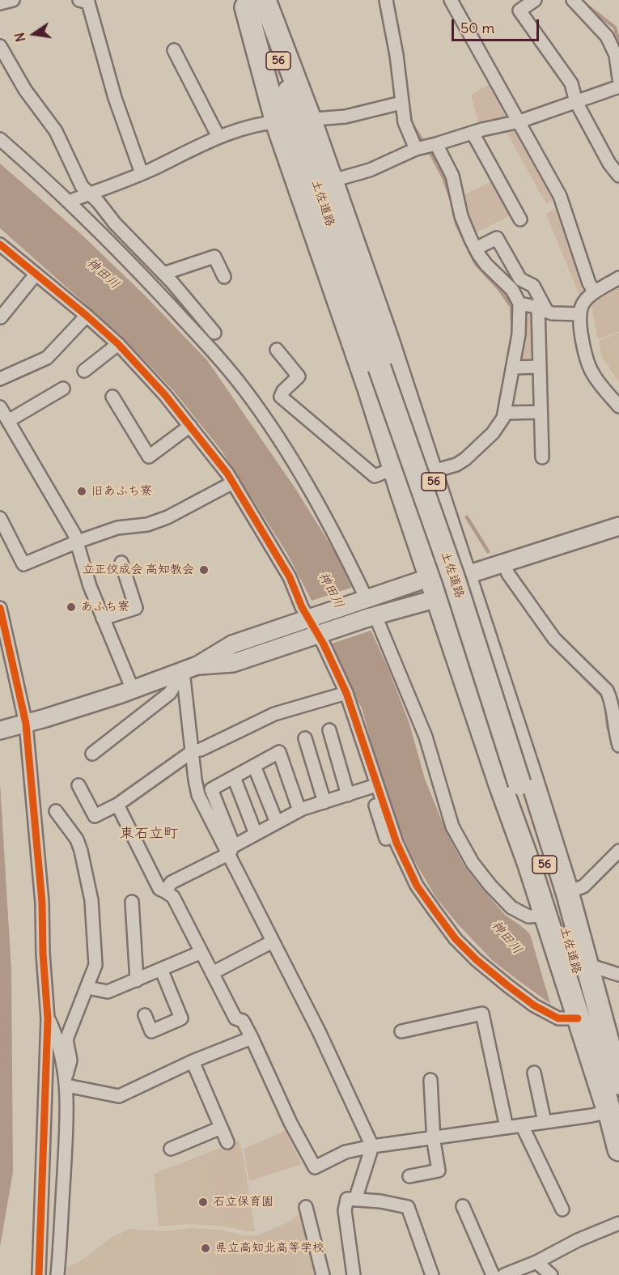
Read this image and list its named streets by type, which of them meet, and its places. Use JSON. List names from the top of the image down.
{
  "streets": {
    "highway": ["56", "土佐道路"]
  },
  "crossings": [
    ["56", "土佐道路"]
  ],
  "districts": ["東石立町"],
  "water": ["神田川"],
  "places": [
    "旧あふち寮",
    "立正佼成会 高知教会",
    "あふち寮",
    "石立保育園",
    "県立高知北高等学校"
  ],
  "scale_bar": "50 m",
  "north": "left"
}
